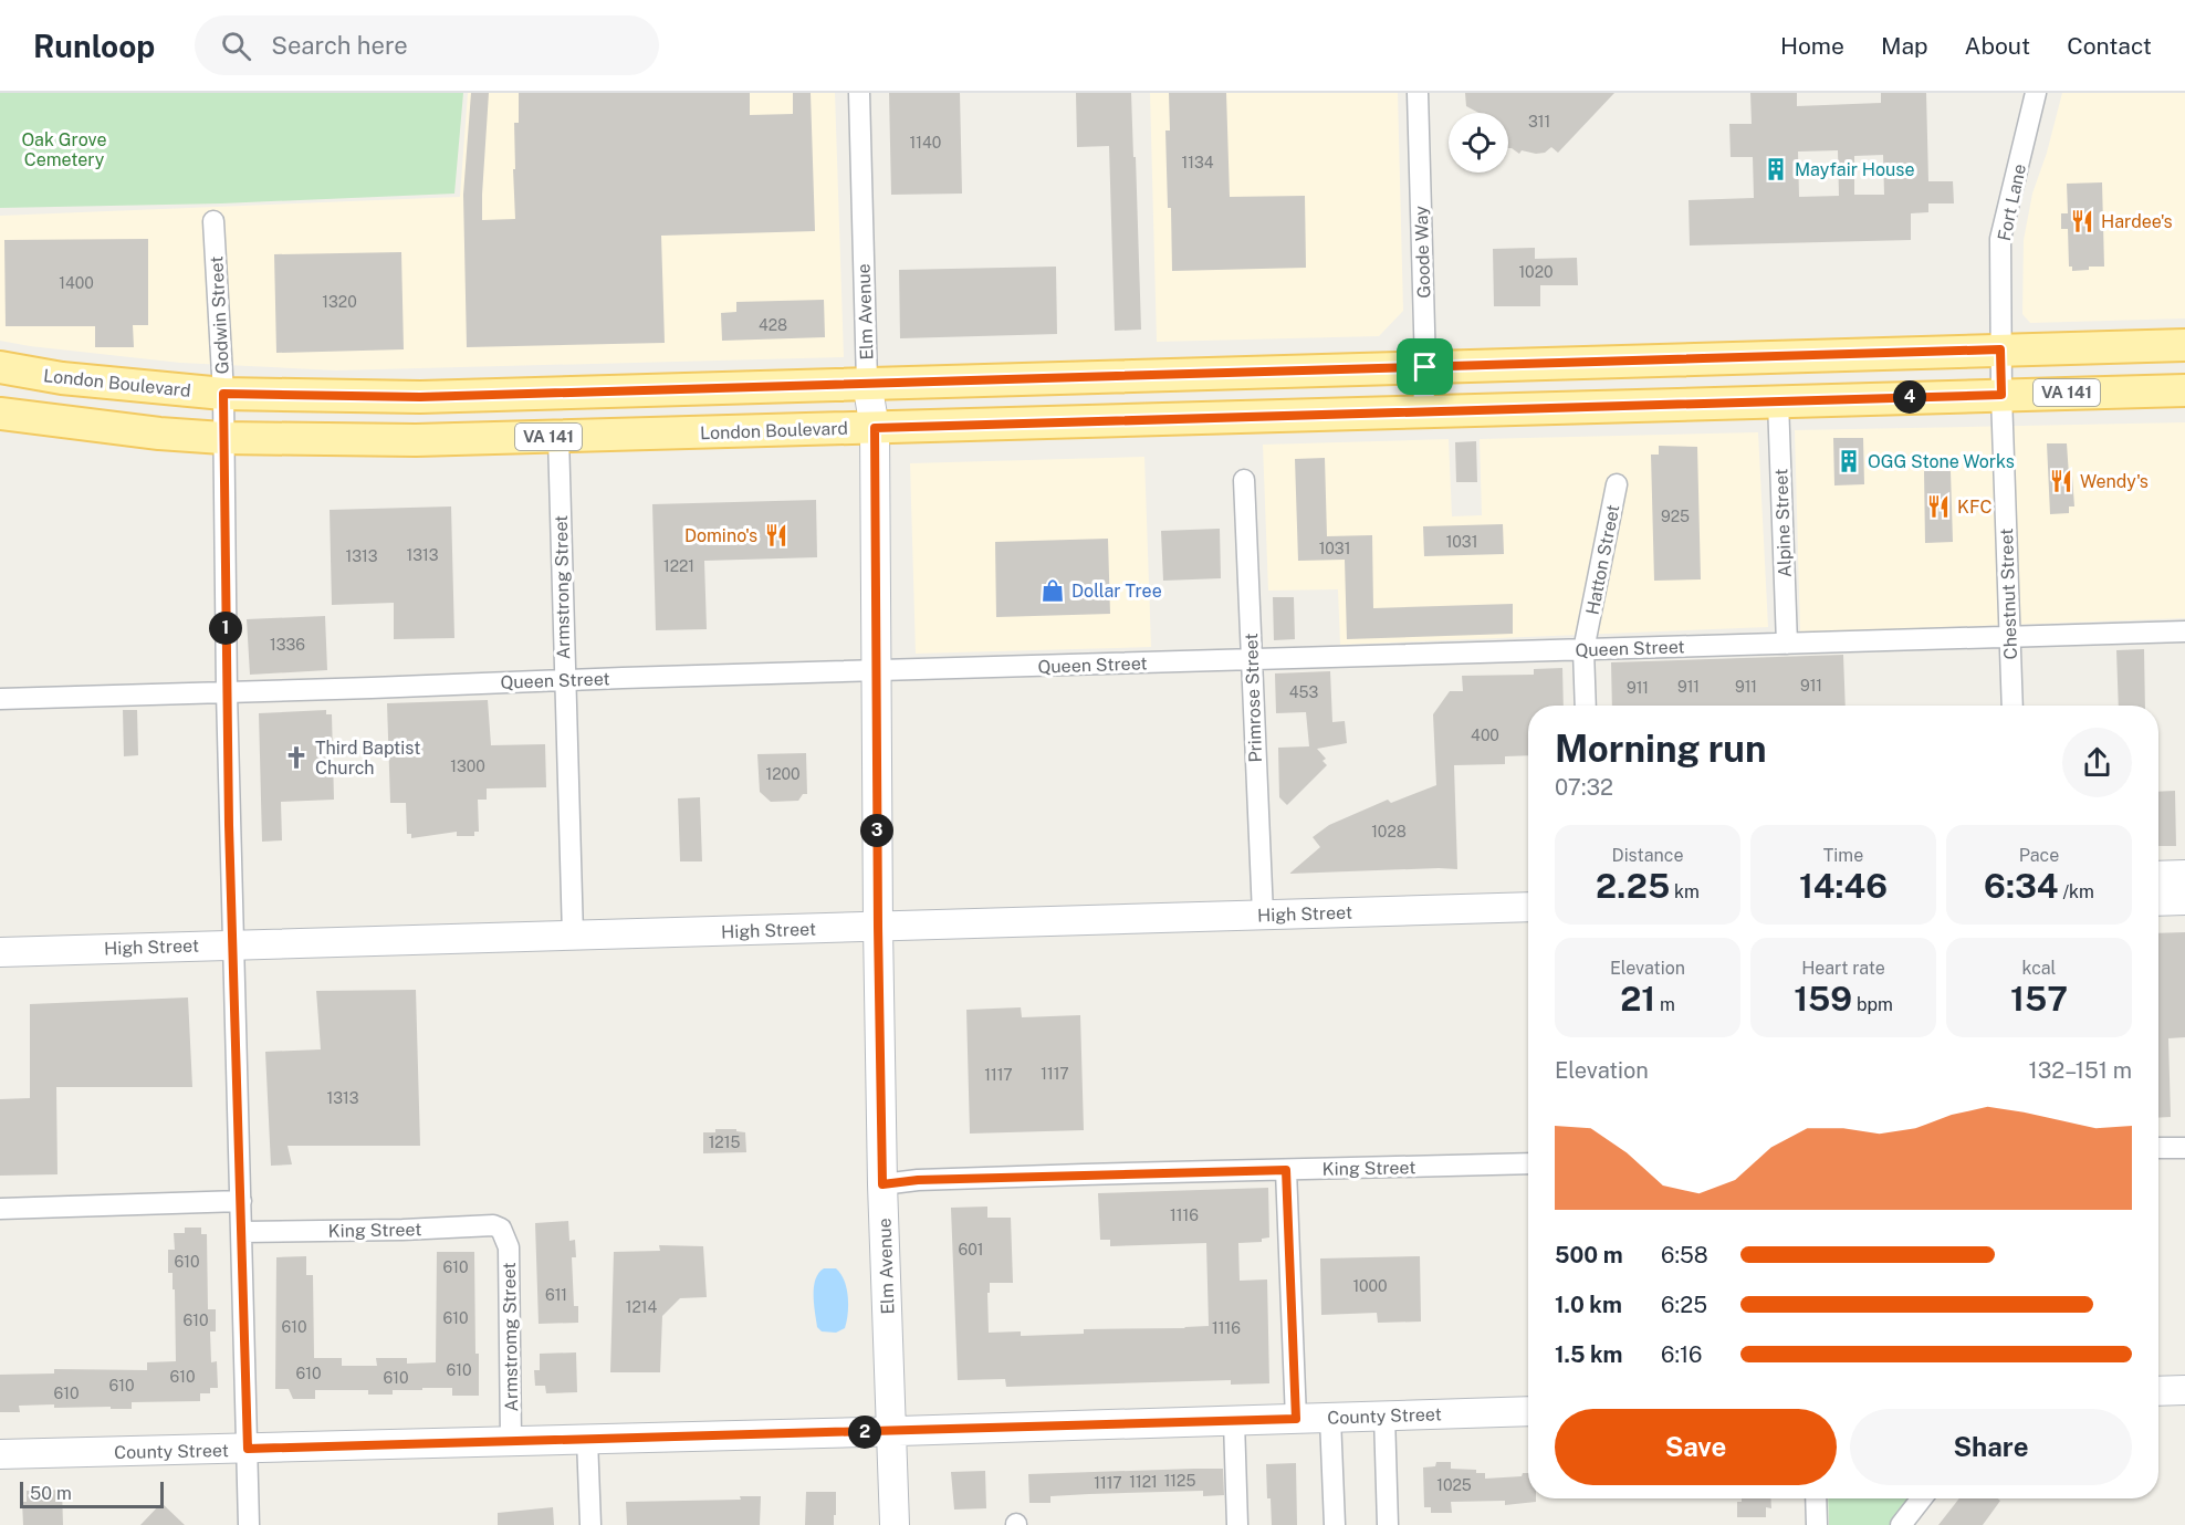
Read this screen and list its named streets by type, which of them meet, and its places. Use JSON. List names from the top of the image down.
{
  "streets": {
    "main road": [
      "Elm Avenue",
      "London Boulevard",
      "VA 141",
      "High Street",
      "County Street"
    ],
    "street": [
      "Fort Lane",
      "Goode Way",
      "Godwin Street",
      "Alpine Street",
      "Hatton Street",
      "Armstrong Street",
      "Chestnut Street",
      "Queen Street",
      "Primrose Street",
      "King Street",
      "Armstromg Street"
    ]
  },
  "crossings": [
    ["Fort Lane", "London Boulevard"],
    ["Fort Lane", "Chestnut Street"],
    ["Goode Way", "London Boulevard"],
    ["Elm Avenue", "London Boulevard"],
    ["Elm Avenue", "Queen Street"],
    ["Elm Avenue", "High Street"],
    ["Elm Avenue", "King Street"],
    ["Elm Avenue", "County Street"],
    ["Godwin Street", "London Boulevard"],
    ["Godwin Street", "Queen Street"],
    ["Godwin Street", "High Street"],
    ["Godwin Street", "King Street"],
    ["Godwin Street", "County Street"],
    ["London Boulevard", "Alpine Street"],
    ["London Boulevard", "Armstrong Street"],
    ["London Boulevard", "Chestnut Street"],
    ["Alpine Street", "Queen Street"],
    ["Hatton Street", "Queen Street"],
    ["Armstrong Street", "Queen Street"],
    ["Armstrong Street", "High Street"],
    ["Chestnut Street", "Queen Street"],
    ["Queen Street", "Primrose Street"],
    ["Primrose Street", "High Street"],
    ["King Street", "Armstromg Street"],
    ["Armstromg Street", "County Street"]
  ],
  "parks": ["Oak Grove Cemetery"],
  "places": {
    "building": ["Mayfair House", "OGG Stone Works"],
    "restaurant": [
      "Hardee's",
      "Wendy's",
      "KFC",
      "Domino's"
    ],
    "shop": ["Dollar Tree"],
    "church": ["Third Baptist Church"]
  },
  "house_numbers": [
    "311",
    "1140",
    "1134",
    "1020",
    "1400",
    "1320",
    "428",
    "925",
    "1031",
    "1031",
    "1313",
    "1313",
    "1221",
    "1336",
    "911",
    "911",
    "911",
    "911",
    "453",
    "400",
    "1300",
    "1200",
    "1028",
    "1117",
    "1117",
    "1313",
    "1215",
    "1116",
    "601",
    "610",
    "610",
    "1000",
    "611",
    "1214",
    "610",
    "610",
    "610",
    "1116",
    "610",
    "610",
    "610",
    "610",
    "610",
    "610",
    "1125",
    "1121",
    "1117",
    "1025"
  ],
  "scale_bar": "50 m",
  "page": {
    "header": "Runloop",
    "search": "Search here",
    "nav": [
      "Home",
      "Map",
      "About",
      "Contact"
    ],
    "pins": [
      "4",
      "1",
      "3",
      "2"
    ],
    "heading": ["Morning run", "07:32"],
    "stats": [
      ["Distance", "2.25 km"],
      ["Time", "14:46"],
      ["Pace", "6:34 /km"],
      ["Elevation", "21 m"],
      ["Heart rate", "159 bpm"],
      ["kcal", "157"]
    ],
    "chart": ["Elevation", "132–151 m"],
    "list": [
      {
        "name": "500 m",
        "note": "6:58"
      },
      {
        "name": "1.0 km",
        "note": "6:25"
      },
      {
        "name": "1.5 km",
        "note": "6:16"
      }
    ],
    "buttons": ["Save", "Share"],
    "scale": "50 m"
  }
}
